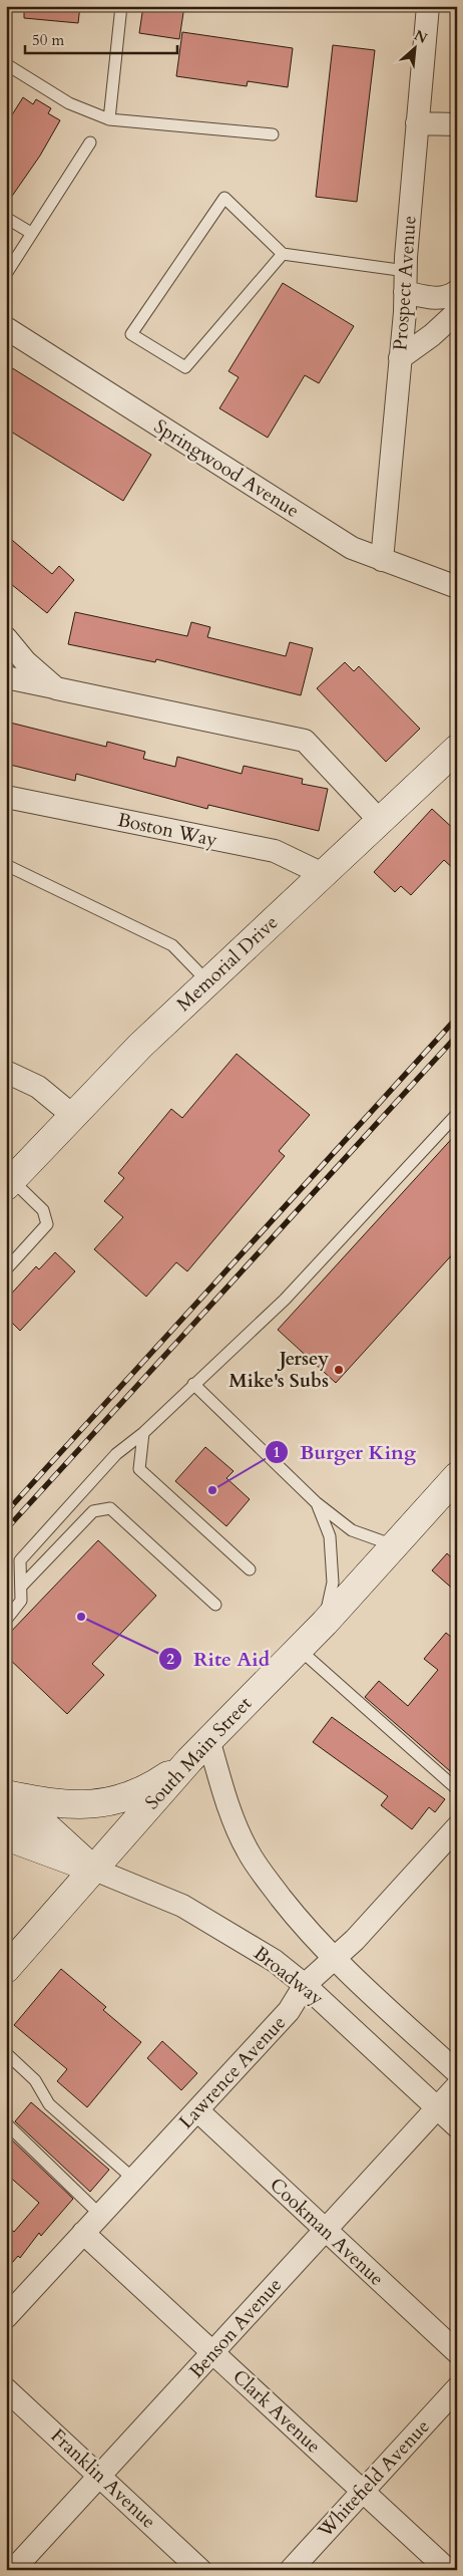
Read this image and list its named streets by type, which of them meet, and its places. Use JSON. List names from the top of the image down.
{
  "streets": {
    "main road": ["Memorial Drive", "South Main Street"],
    "street": [
      "Prospect Avenue",
      "Springwood Avenue",
      "Boston Way",
      "Broadway",
      "Lawrence Avenue",
      "Cookman Avenue",
      "Benson Avenue",
      "Clark Avenue",
      "Franklin Avenue",
      "Whitefield Avenue"
    ]
  },
  "crossings": [
    ["Prospect Avenue", "Springwood Avenue"],
    ["Boston Way", "Memorial Drive"],
    ["South Main Street", "Broadway"],
    ["Broadway", "Lawrence Avenue"],
    ["Broadway", "Benson Avenue"],
    ["Lawrence Avenue", "Cookman Avenue"],
    ["Lawrence Avenue", "Clark Avenue"],
    ["Cookman Avenue", "Benson Avenue"],
    ["Benson Avenue", "Clark Avenue"],
    ["Benson Avenue", "Franklin Avenue"],
    ["Clark Avenue", "Whitefield Avenue"]
  ],
  "places": ["Jersey Mike's Subs", "Burger King", "Rite Aid"],
  "scale_bar": "50 m",
  "north": "top right"
}
